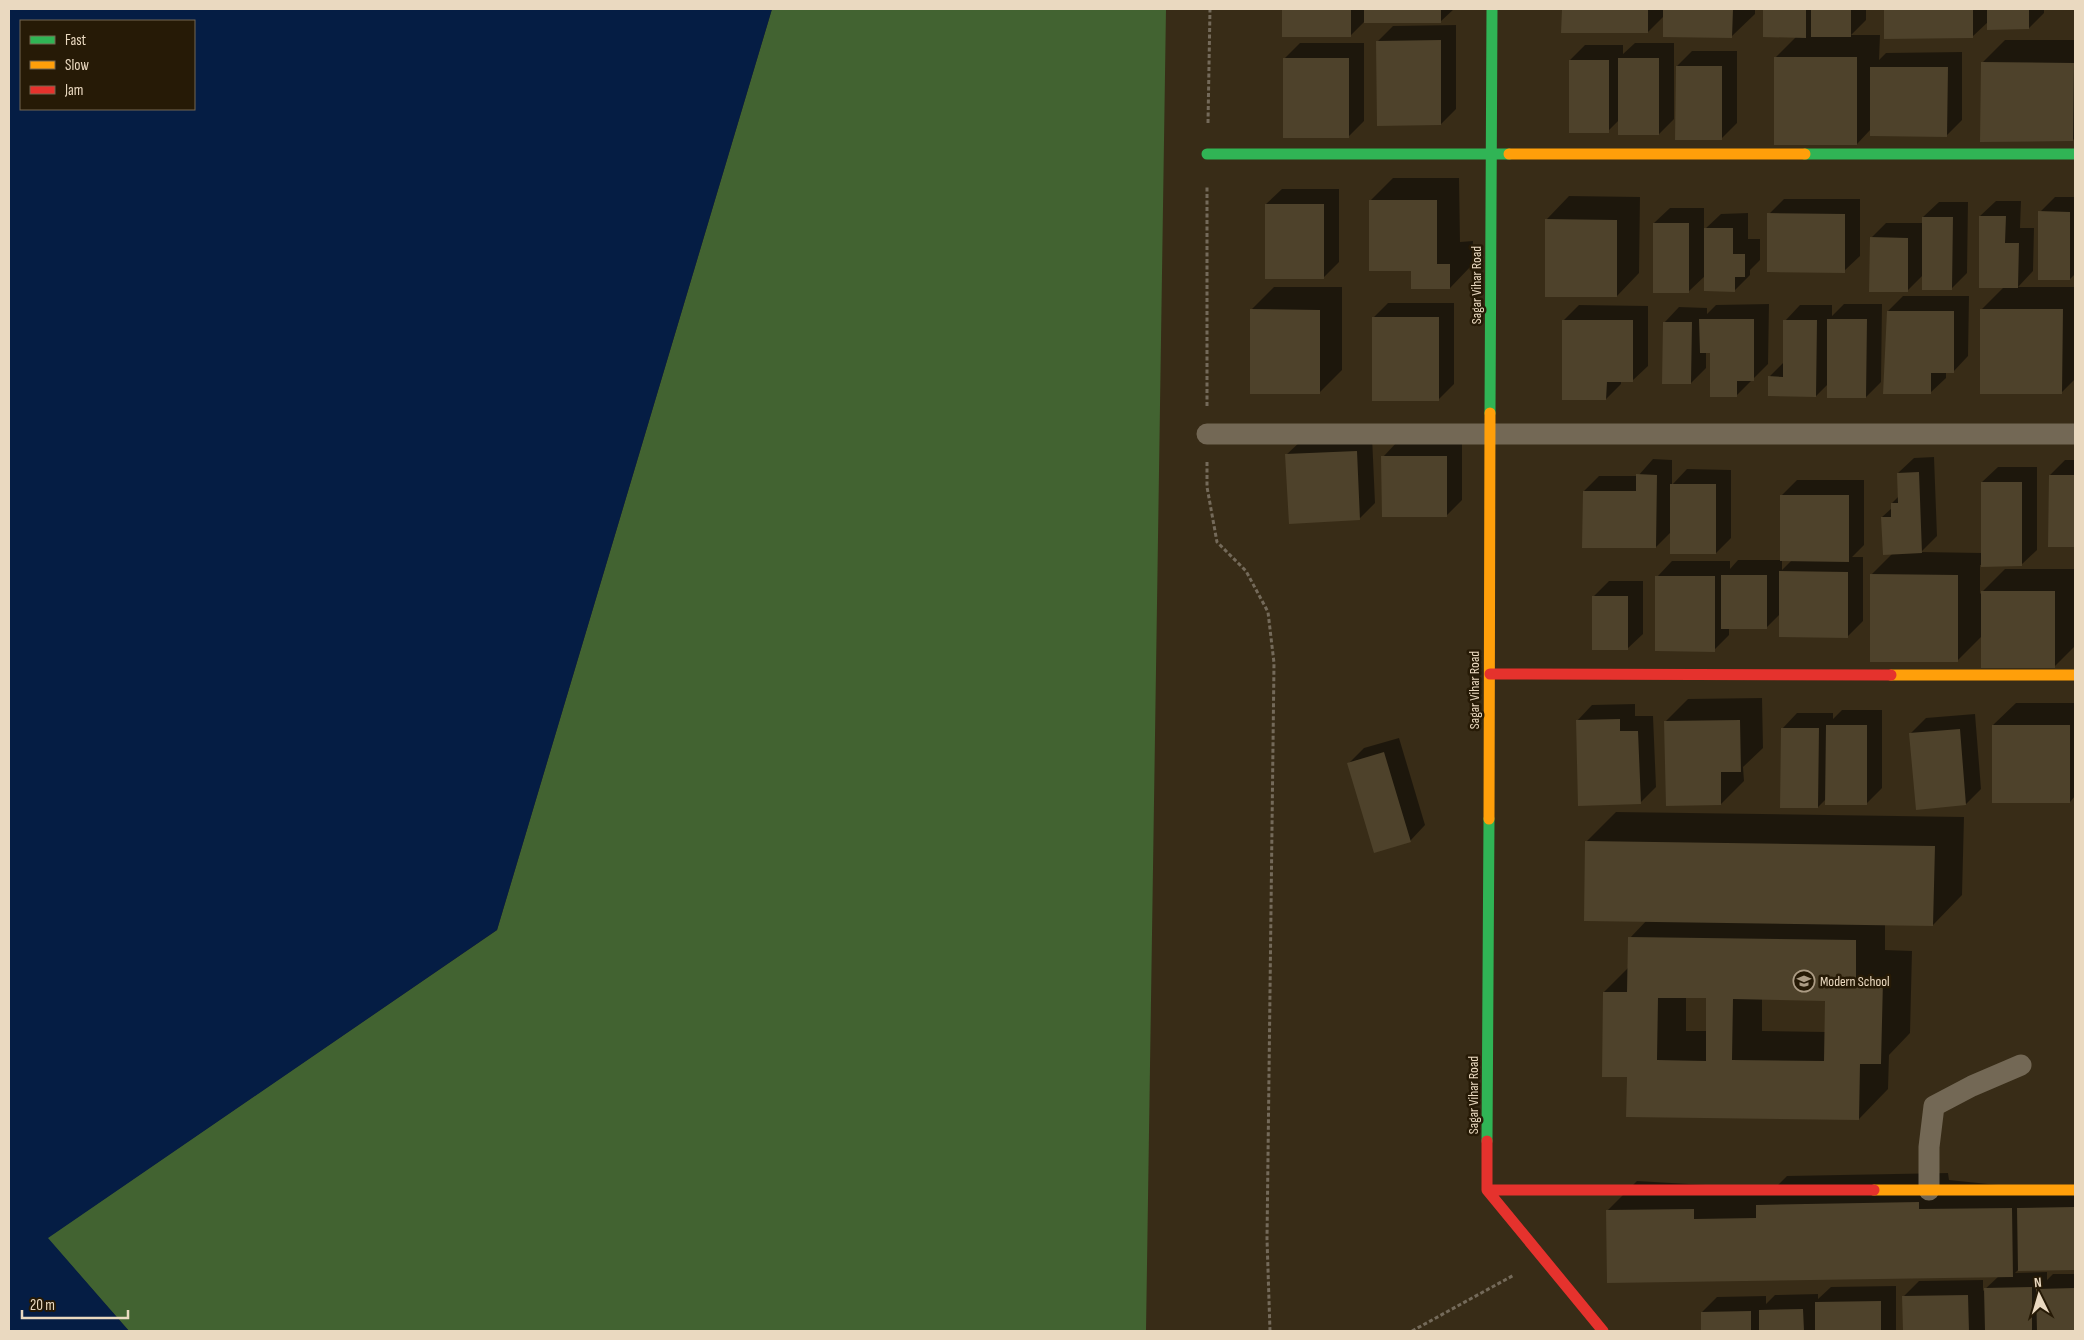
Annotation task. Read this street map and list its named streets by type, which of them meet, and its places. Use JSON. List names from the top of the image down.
{
  "streets": {
    "street": ["Sagar Vihar Road"]
  },
  "places": {
    "school or university": ["Modern School"]
  },
  "legend": ["Fast", "Slow", "Jam"],
  "scale_bar": "20 m",
  "north": "top"
}
